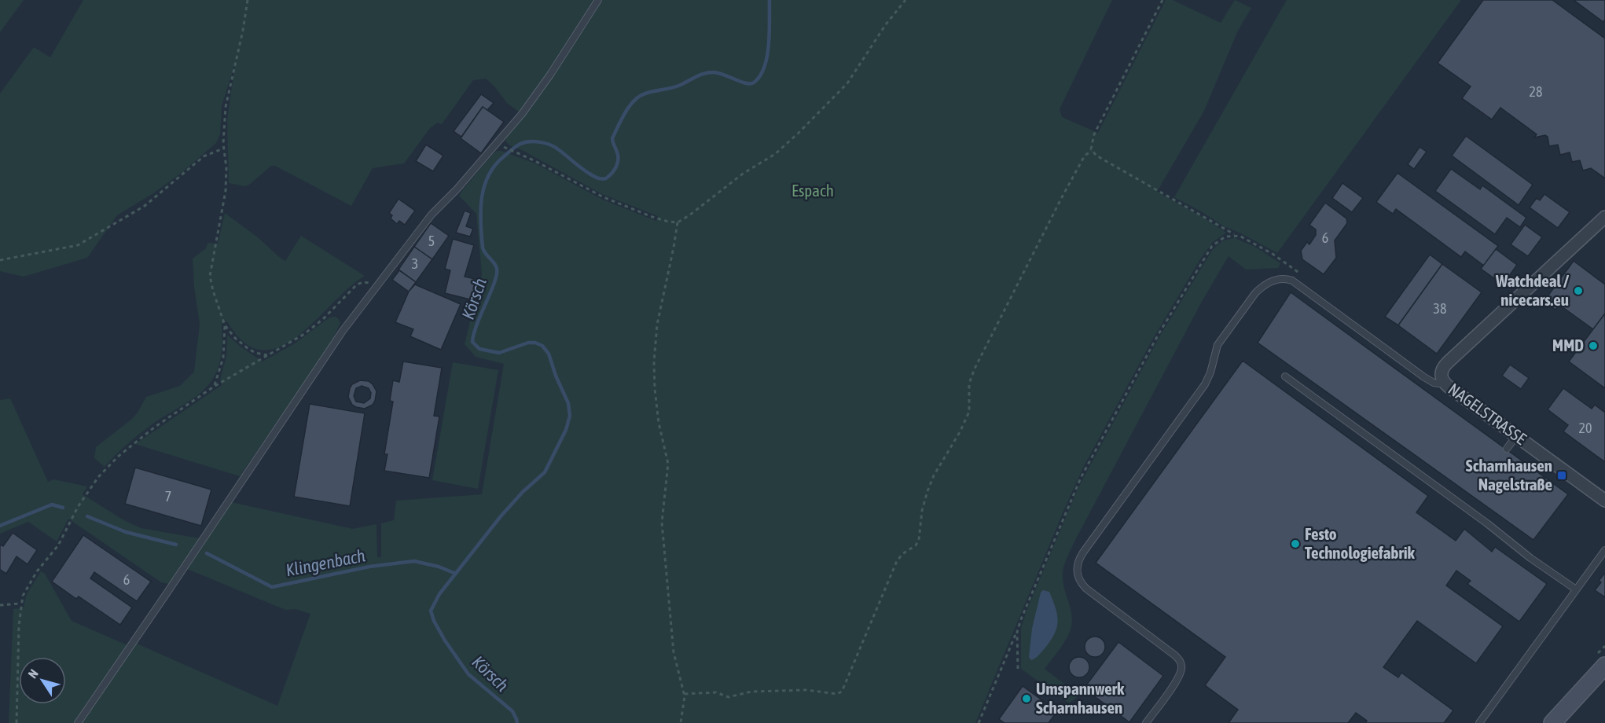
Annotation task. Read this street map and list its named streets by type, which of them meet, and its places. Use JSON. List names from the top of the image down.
{
  "streets": {
    "street": ["NAGELSTRASSE"]
  },
  "water": ["Körsch", "Klingenbach"],
  "parks": ["Espach"],
  "places": {
    "other": [
      "Watchdeal / nicecars.eu",
      "MMD",
      "Festo Technologiefabrik",
      "Umspannwerk Scharnhausen"
    ],
    "transit": ["Scharnhausen Nagelstraße"]
  },
  "house_numbers": [
    "28",
    "6",
    "5",
    "3",
    "38",
    "20",
    "7",
    "6"
  ],
  "north": "top left"
}
